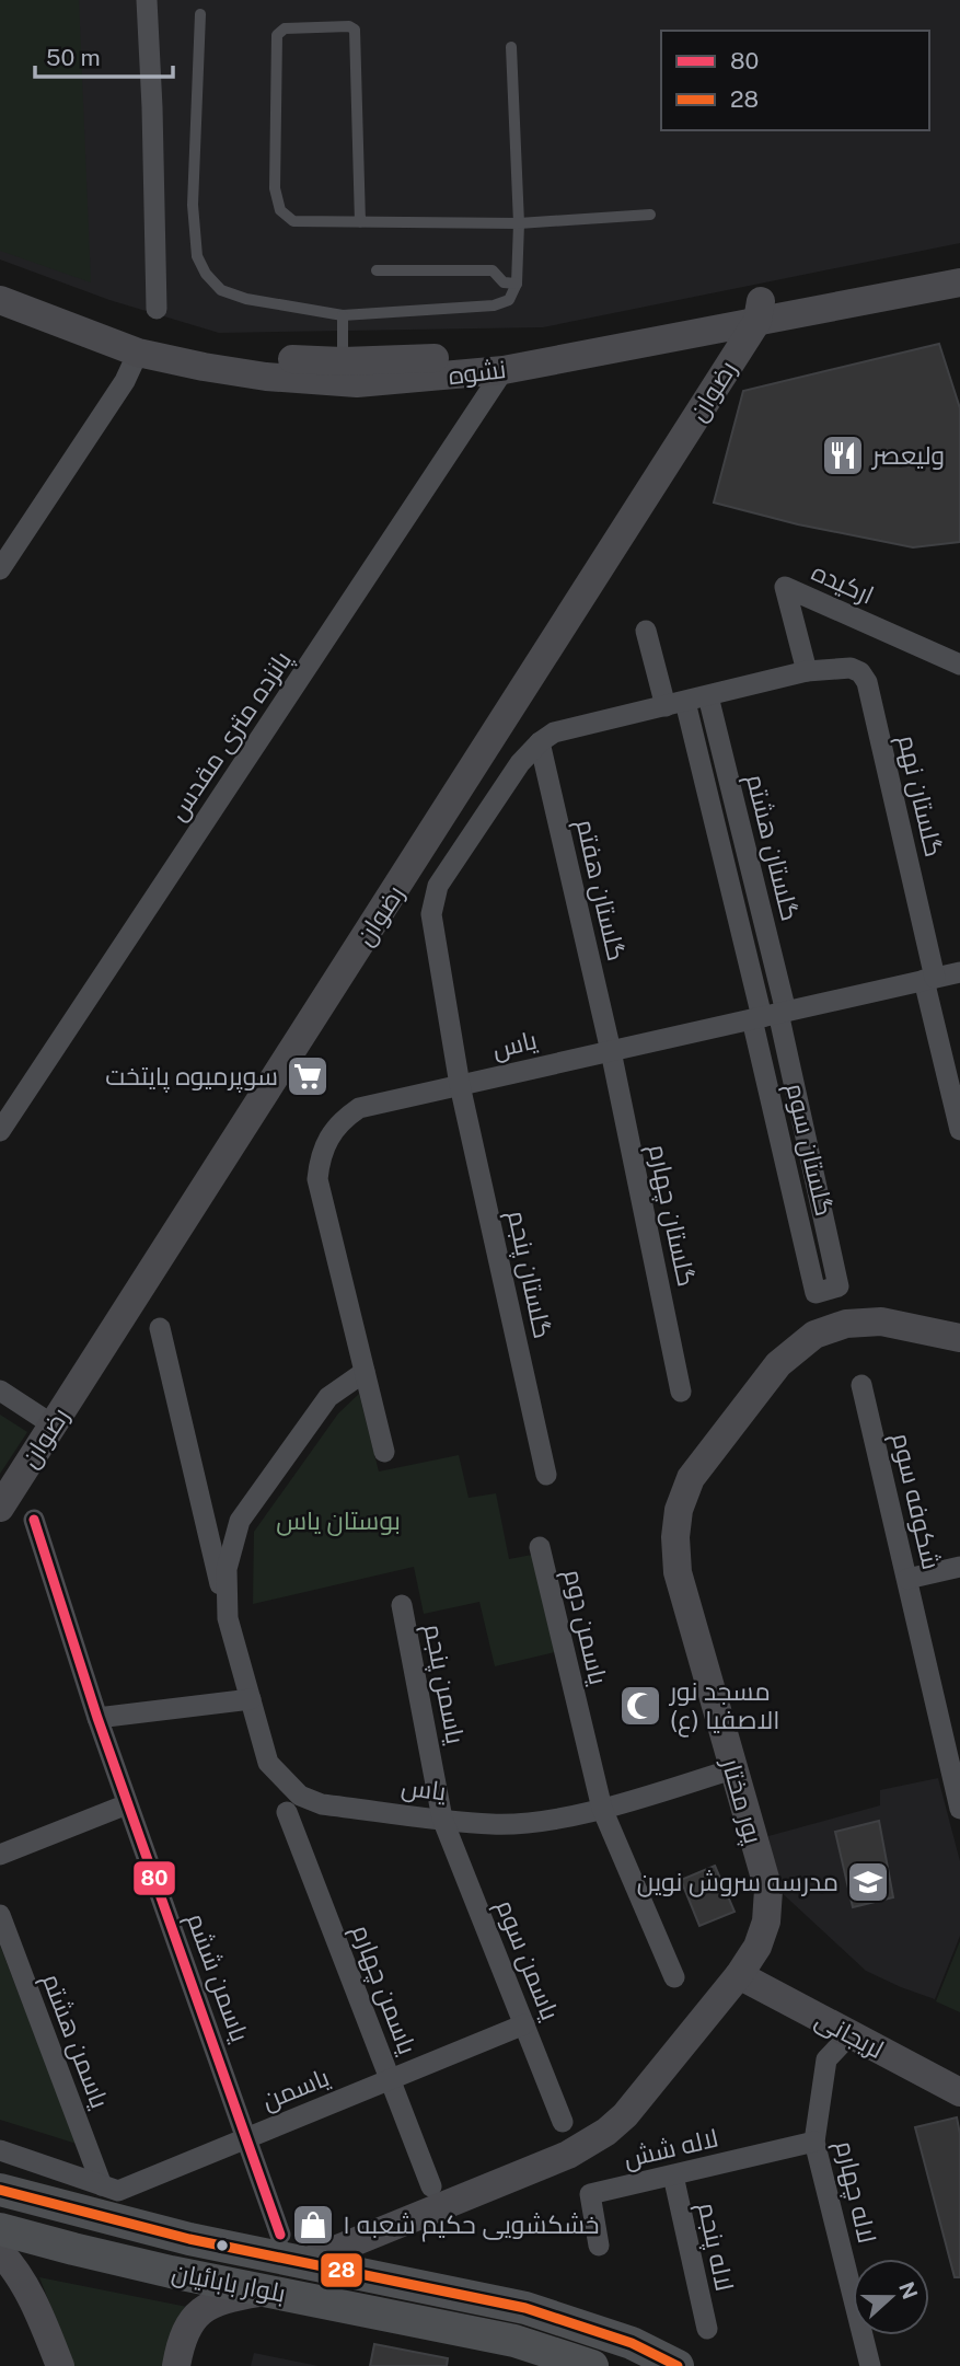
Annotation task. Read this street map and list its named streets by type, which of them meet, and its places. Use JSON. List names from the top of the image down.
{
  "streets": {
    "main road": [
      "نشوه",
      "رضوان",
      "پور مختار",
      "لریجانی",
      "بلوار بابائیان"
    ],
    "street": [
      "ارکیده",
      "پانزده متری مقدس",
      "گلستان نهم",
      "گلستان هشتم",
      "گلستان هفتم",
      "یاس",
      "گلستان سوم",
      "گلستان چهارم",
      "گلستان پنجم",
      "شکوفه سوم",
      "یاسمن دوم",
      "یاسمن پنجم",
      "یاسمن سوم",
      "یاسمن ششم",
      "یاسمن چهارم",
      "یاسمن هشتم",
      "یاسمن",
      "لاله شش",
      "لاله چهارم",
      "لاله پنجم"
    ]
  },
  "crossings": [
    ["نشوه", "رضوان"],
    ["نشوه", "پانزده متری مقدس"],
    ["ارکیده", "گلستان نهم"],
    ["گلستان نهم", "یاس"],
    ["گلستان هشتم", "یاس"],
    ["گلستان هشتم", "گلستان سوم"],
    ["گلستان هفتم", "یاس"],
    ["گلستان هفتم", "گلستان چهارم"],
    ["گلستان هفتم", "گلستان پنجم"],
    ["یاس", "گلستان سوم"],
    ["یاس", "گلستان چهارم"],
    ["یاس", "گلستان پنجم"],
    ["یاس", "یاسمن دوم"],
    ["یاس", "یاسمن پنجم"],
    ["یاس", "پور مختار"],
    ["یاس", "یاسمن سوم"],
    ["یاسمن پنجم", "یاسمن سوم"],
    ["پور مختار", "لریجانی"],
    ["پور مختار", "بلوار بابائیان"],
    ["یاسمن سوم", "یاسمن"],
    ["یاسمن ششم", "یاسمن"],
    ["یاسمن چهارم", "یاسمن"],
    ["لریجانی", "لاله چهارم"],
    ["یاسمن هشتم", "یاسمن"],
    ["لاله شش", "لاله چهارم"],
    ["لاله شش", "لاله پنجم"]
  ],
  "parks": ["بوستان یاس"],
  "places": {
    "restaurant": ["ولیعصر"],
    "supermarket": ["سوپرمیوه پایتخت"],
    "mosque": ["مسجد نور الاصفیا (ع)"],
    "school or university": ["مدرسه سروش نوین"],
    "shop": ["خشکشویی حکیم شعبه ۱"]
  },
  "lines": ["transit line 80", "transit line 28"],
  "legend": ["80", "28"],
  "scale_bar": "50 m",
  "north": "right"
}
